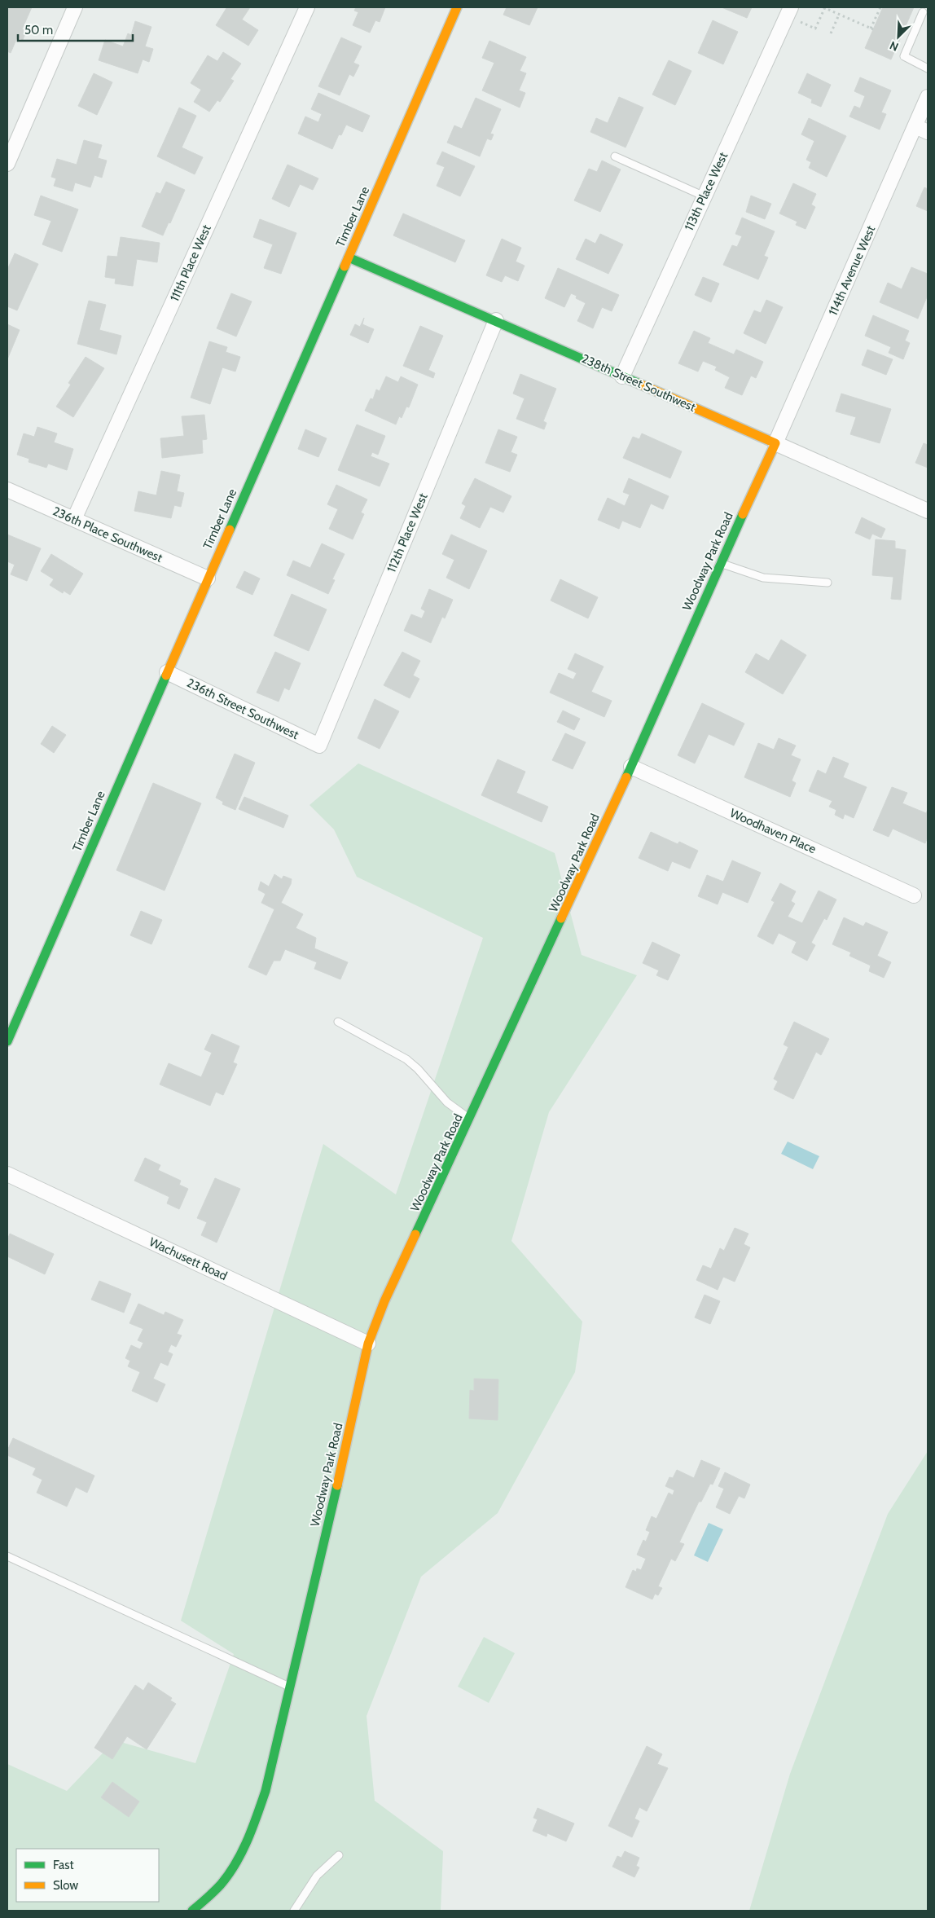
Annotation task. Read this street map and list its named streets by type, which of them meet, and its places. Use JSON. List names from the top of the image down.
{
  "streets": {
    "street": [
      "113th Place West",
      "Timber Lane",
      "111th Place West",
      "114th Avenue West",
      "238th Street Southwest",
      "112th Place West",
      "236th Place Southwest",
      "Woodway Park Road",
      "236th Street Southwest",
      "Woodhaven Place",
      "Wachusett Road"
    ]
  },
  "crossings": [
    ["113th Place West", "238th Street Southwest"],
    ["Timber Lane", "238th Street Southwest"],
    ["Timber Lane", "236th Place Southwest"],
    ["Timber Lane", "236th Street Southwest"],
    ["111th Place West", "236th Place Southwest"],
    ["114th Avenue West", "238th Street Southwest"],
    ["114th Avenue West", "Woodway Park Road"],
    ["238th Street Southwest", "112th Place West"],
    ["238th Street Southwest", "Woodway Park Road"],
    ["112th Place West", "236th Street Southwest"],
    ["Woodway Park Road", "Woodhaven Place"],
    ["Woodway Park Road", "Wachusett Road"]
  ],
  "legend": ["Fast", "Slow"],
  "scale_bar": "50 m",
  "north": "bottom left"
}
